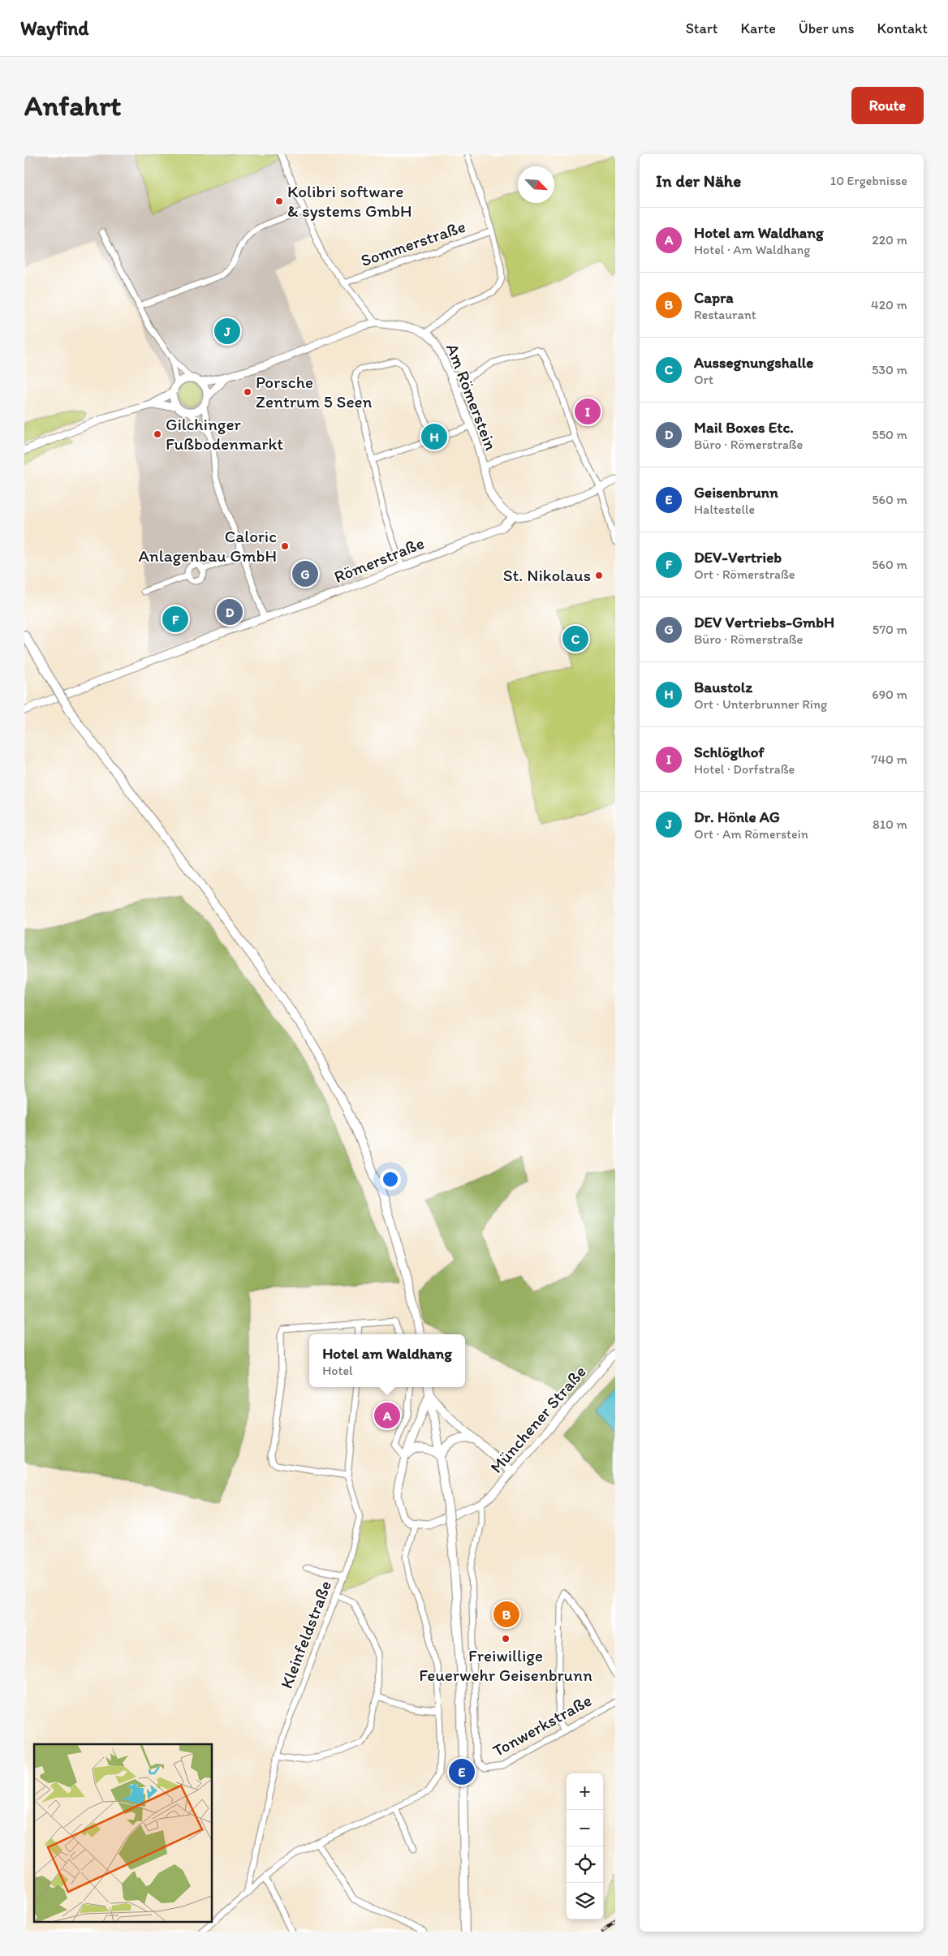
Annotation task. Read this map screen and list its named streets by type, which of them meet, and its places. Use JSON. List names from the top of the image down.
{
  "streets": {
    "street": [
      "Sommerstraße",
      "Am Römerstein",
      "Römerstraße",
      "Münchener Straße",
      "Kleinfeldstraße",
      "Tonwerkstraße"
    ]
  },
  "crossings": [
    ["Am Römerstein", "Römerstraße"],
    ["Münchener Straße", "Tonwerkstraße"]
  ],
  "places": [
    "Kolibri software & systems GmbH",
    "Porsche Zentrum 5 Seen",
    "Gilchinger Fußbodenmarkt",
    "Caloric Anlagenbau GmbH",
    "St. Nikolaus",
    "Freiwillige Feuerwehr Geisenbrunn"
  ],
  "north": "bottom right",
  "page": {
    "header": "Wayfind",
    "nav": [
      "Start",
      "Karte",
      "Über uns",
      "Kontakt"
    ],
    "buttons": "Route",
    "title": "Anfahrt",
    "heading": ["In der Nähe", "10 Ergebnisse"],
    "list": [
      {
        "mark": "A",
        "name": "Hotel am Waldhang",
        "note": "Hotel · Am Waldhang",
        "value": "220 m"
      },
      {
        "mark": "B",
        "name": "Capra",
        "note": "Restaurant",
        "value": "420 m"
      },
      {
        "mark": "C",
        "name": "Aussegnungshalle",
        "note": "Ort",
        "value": "530 m"
      },
      {
        "mark": "D",
        "name": "Mail Boxes Etc.",
        "note": "Büro · Römerstraße",
        "value": "550 m"
      },
      {
        "mark": "E",
        "name": "Geisenbrunn",
        "note": "Haltestelle",
        "value": "560 m"
      },
      {
        "mark": "F",
        "name": "DEV-Vertrieb",
        "note": "Ort · Römerstraße",
        "value": "560 m"
      },
      {
        "mark": "G",
        "name": "DEV Vertriebs-GmbH",
        "note": "Büro · Römerstraße",
        "value": "570 m"
      },
      {
        "mark": "H",
        "name": "Baustolz",
        "note": "Ort · Unterbrunner Ring",
        "value": "690 m"
      },
      {
        "mark": "I",
        "name": "Schlöglhof",
        "note": "Hotel · Dorfstraße",
        "value": "740 m"
      },
      {
        "mark": "J",
        "name": "Dr. Hönle AG",
        "note": "Ort · Am Römerstein",
        "value": "810 m"
      }
    ],
    "pins": [
      "J",
      "I",
      "H",
      "G",
      "D",
      "F",
      "C",
      "A",
      "B",
      "E"
    ],
    "popup": ["Hotel am Waldhang", "Hotel"],
    "map_buttons": ["+", "−"]
  }
}
